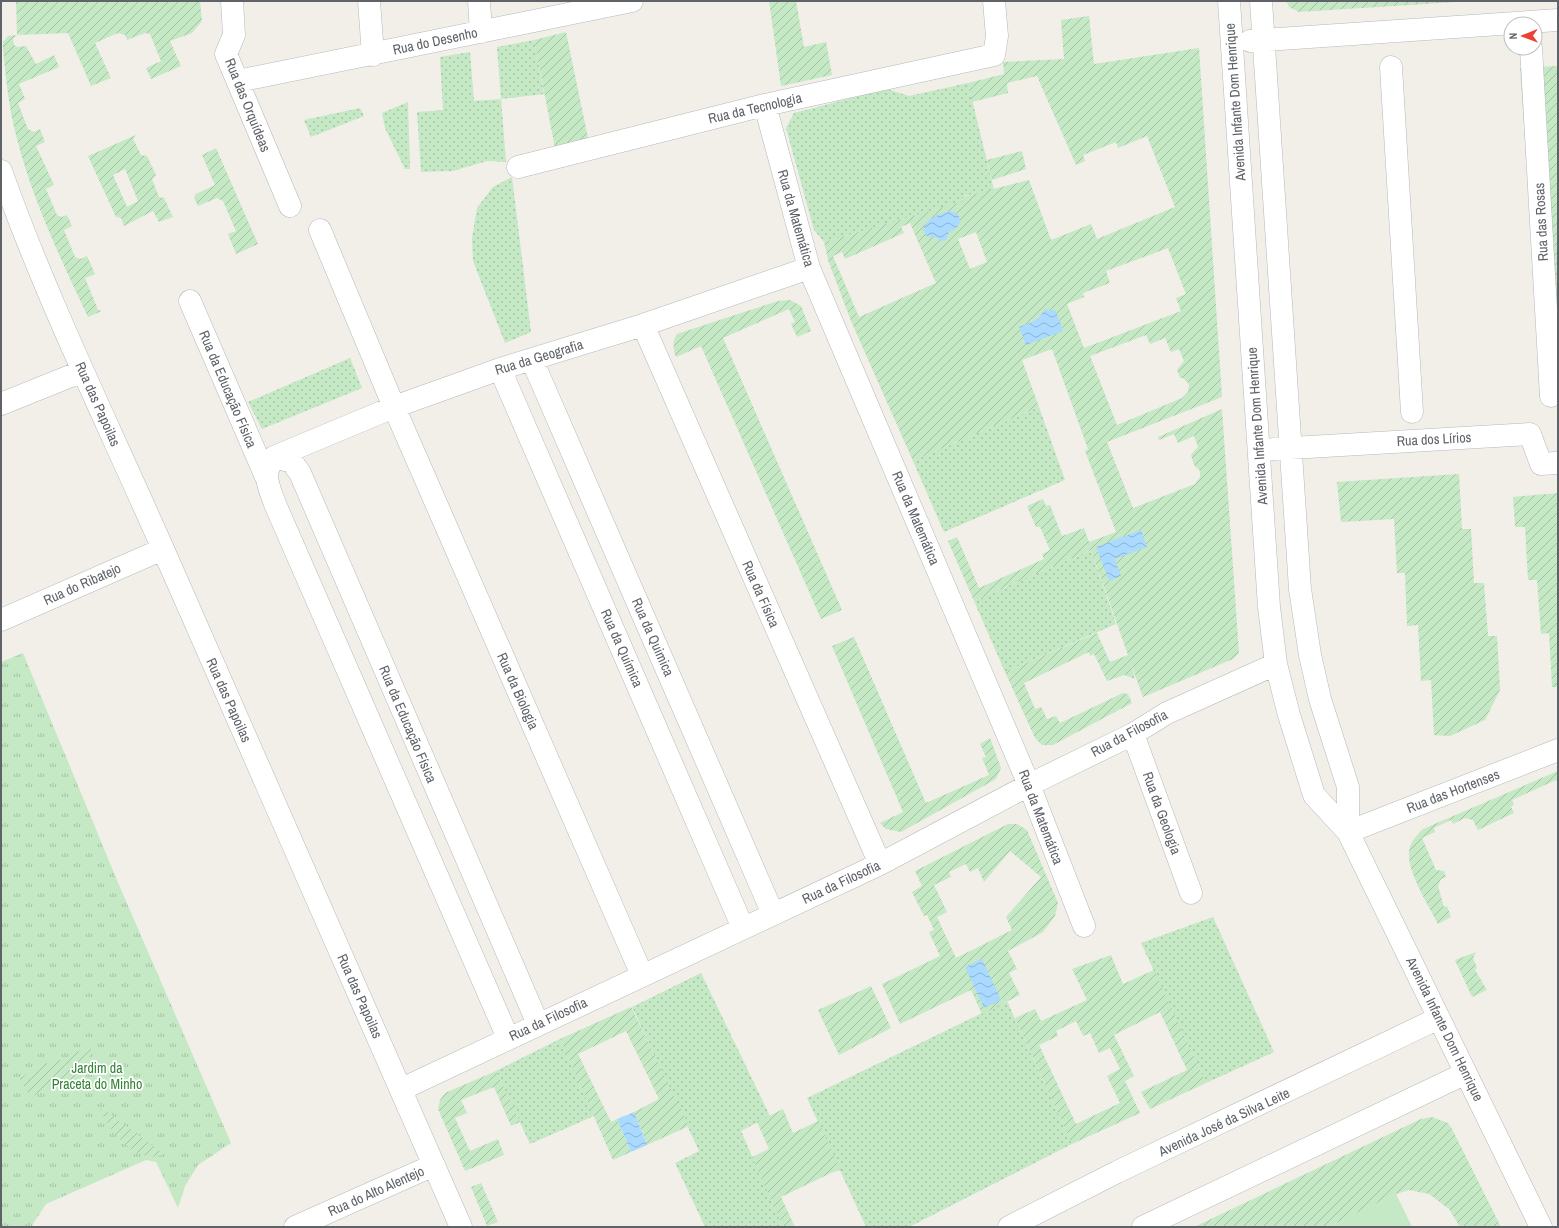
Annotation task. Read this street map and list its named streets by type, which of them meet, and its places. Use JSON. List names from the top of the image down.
{
  "streets": {
    "street": [
      "Rua do Desenho",
      "Avenida Infante Dom Henrique",
      "Rua das Orquídeas",
      "Rua da Tecnologia",
      "Rua da Matemática",
      "Rua das Rosas",
      "Rua da Geografia",
      "Rua da Educação Física",
      "Rua das Papoilas",
      "Rua dos Lírios",
      "Rua do Ribatejo",
      "Rua da Física",
      "Rua da Quimica",
      "Rua da Química",
      "Rua da Biologia",
      "Rua da Filosofia",
      "Rua das Hortenses",
      "Rua da Geologia",
      "Avenida José da Silva Leite",
      "Rua do Alto Alentejo"
    ]
  },
  "crossings": [
    ["Rua do Desenho", "Rua das Orquídeas"],
    ["Avenida Infante Dom Henrique", "Rua dos Lírios"],
    ["Avenida Infante Dom Henrique", "Rua da Filosofia"],
    ["Avenida Infante Dom Henrique", "Rua das Hortenses"],
    ["Avenida Infante Dom Henrique", "Avenida José da Silva Leite"],
    ["Rua da Tecnologia", "Rua da Matemática"],
    ["Rua da Matemática", "Rua da Geografia"],
    ["Rua da Matemática", "Rua da Filosofia"],
    ["Rua da Geografia", "Rua da Educação Física"],
    ["Rua da Geografia", "Rua da Física"],
    ["Rua da Geografia", "Rua da Quimica"],
    ["Rua da Geografia", "Rua da Química"],
    ["Rua da Geografia", "Rua da Biologia"],
    ["Rua da Educação Física", "Rua da Filosofia"],
    ["Rua das Papoilas", "Rua do Ribatejo"],
    ["Rua das Papoilas", "Rua da Filosofia"],
    ["Rua das Papoilas", "Rua do Alto Alentejo"],
    ["Rua da Física", "Rua da Filosofia"],
    ["Rua da Quimica", "Rua da Filosofia"],
    ["Rua da Química", "Rua da Filosofia"],
    ["Rua da Biologia", "Rua da Filosofia"],
    ["Rua da Filosofia", "Rua da Geologia"]
  ],
  "parks": ["Jardim da Praceta do Minho"],
  "north": "left"
}
